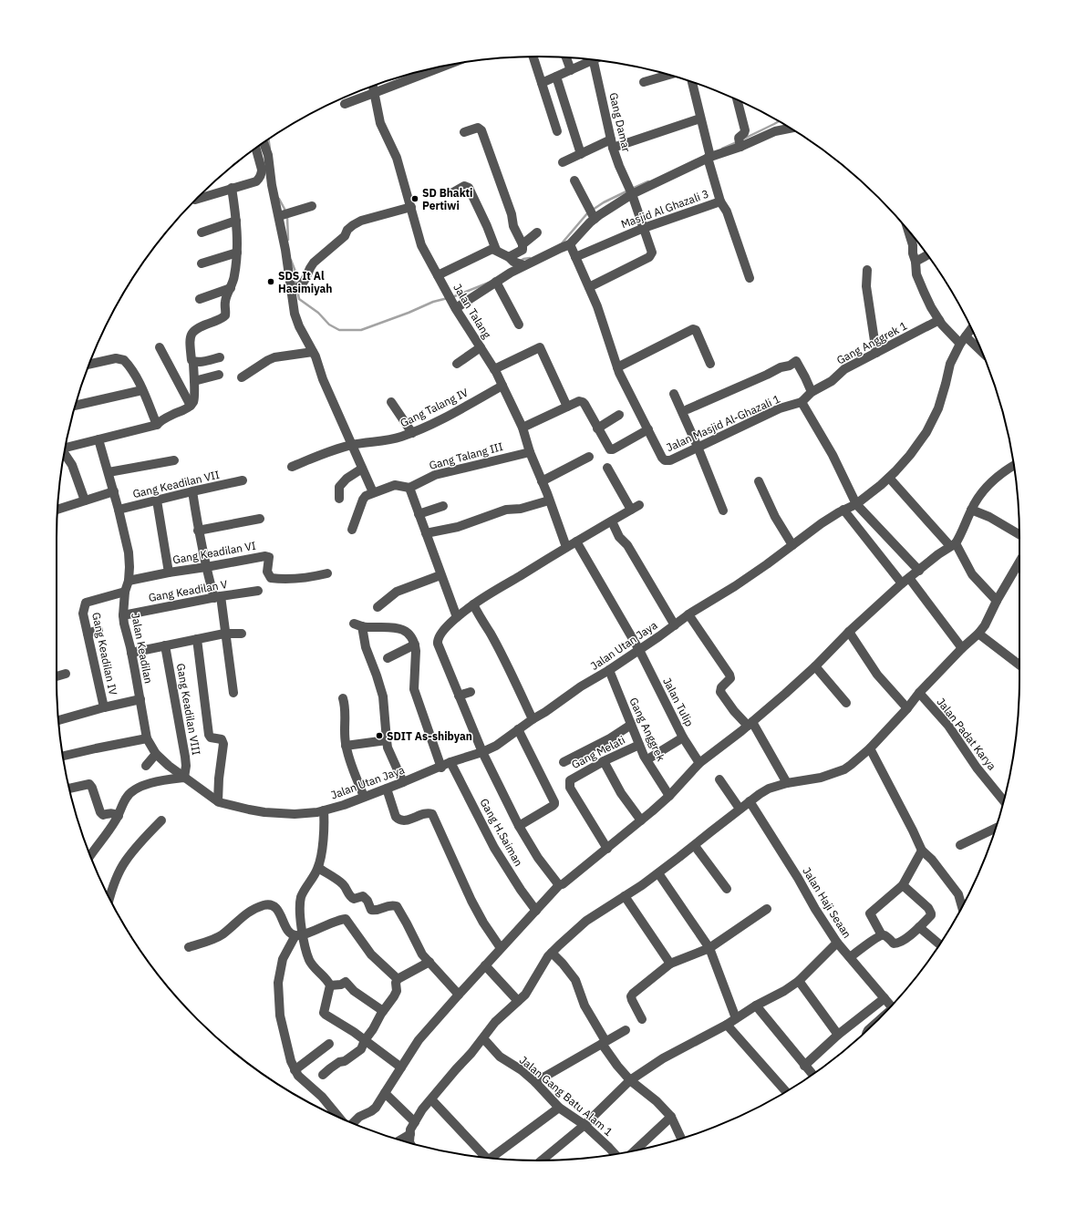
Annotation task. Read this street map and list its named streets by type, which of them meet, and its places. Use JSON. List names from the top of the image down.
{
  "streets": {
    "street": [
      "Gang Damar",
      "Masjid Al Ghazali 3",
      "Jalan Talang",
      "Gang Anggrek 1",
      "Gang Talang IV",
      "Jalan Masjid Al-Ghazali 1",
      "Gang Talang III",
      "Gang Keadilan VII",
      "Gang Keadilan VI",
      "Gang Keadilan V",
      "Jalan Utan Jaya",
      "Jalan Keadilan",
      "Gang Keadilan IV",
      "Jalan Tulip",
      "Gang Keadilan VIII",
      "Gang Anggrek",
      "Jalan Padat Karya",
      "Gang Melati",
      "Gang H.Saiman",
      "Jalan Haji Seaan",
      "Jalan Gang Batu Alam 1"
    ]
  },
  "crossings": [
    ["Gang Damar", "Masjid Al Ghazali 3"],
    ["Gang Damar", "Jalan Masjid Al-Ghazali 1"],
    ["Masjid Al Ghazali 3", "Jalan Masjid Al-Ghazali 1"],
    ["Jalan Talang", "Gang Talang IV"],
    ["Jalan Talang", "Gang Talang III"],
    ["Gang Anggrek 1", "Jalan Masjid Al-Ghazali 1"],
    ["Gang Keadilan VII", "Jalan Keadilan"],
    ["Gang Keadilan VI", "Jalan Keadilan"],
    ["Gang Keadilan V", "Jalan Keadilan"],
    ["Jalan Utan Jaya", "Jalan Keadilan"],
    ["Jalan Utan Jaya", "Jalan Tulip"],
    ["Jalan Utan Jaya", "Gang Keadilan VIII"],
    ["Jalan Utan Jaya", "Gang Anggrek"],
    ["Jalan Utan Jaya", "Gang H.Saiman"],
    ["Jalan Keadilan", "Gang Keadilan IV"],
    ["Jalan Keadilan", "Gang Keadilan VIII"],
    ["Gang Anggrek", "Gang Melati"]
  ],
  "places": ["SD Bhakti Pertiwi", "SDS It Al Hasimiyah", "SDIT As-shibyan"]
}
